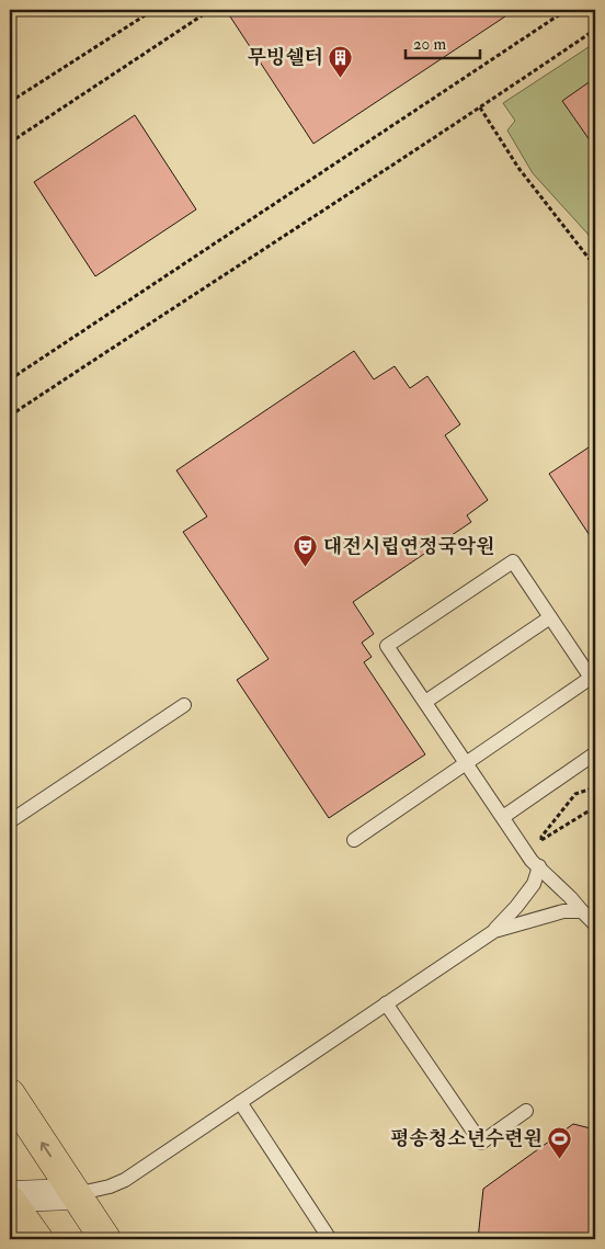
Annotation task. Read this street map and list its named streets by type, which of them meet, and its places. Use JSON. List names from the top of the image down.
{
  "places": {
    "building": ["무빙쉘터"],
    "theatre": ["대전시립연정국악원"],
    "sports": ["평송청소년수련원"]
  },
  "scale_bar": "20 m"
}
